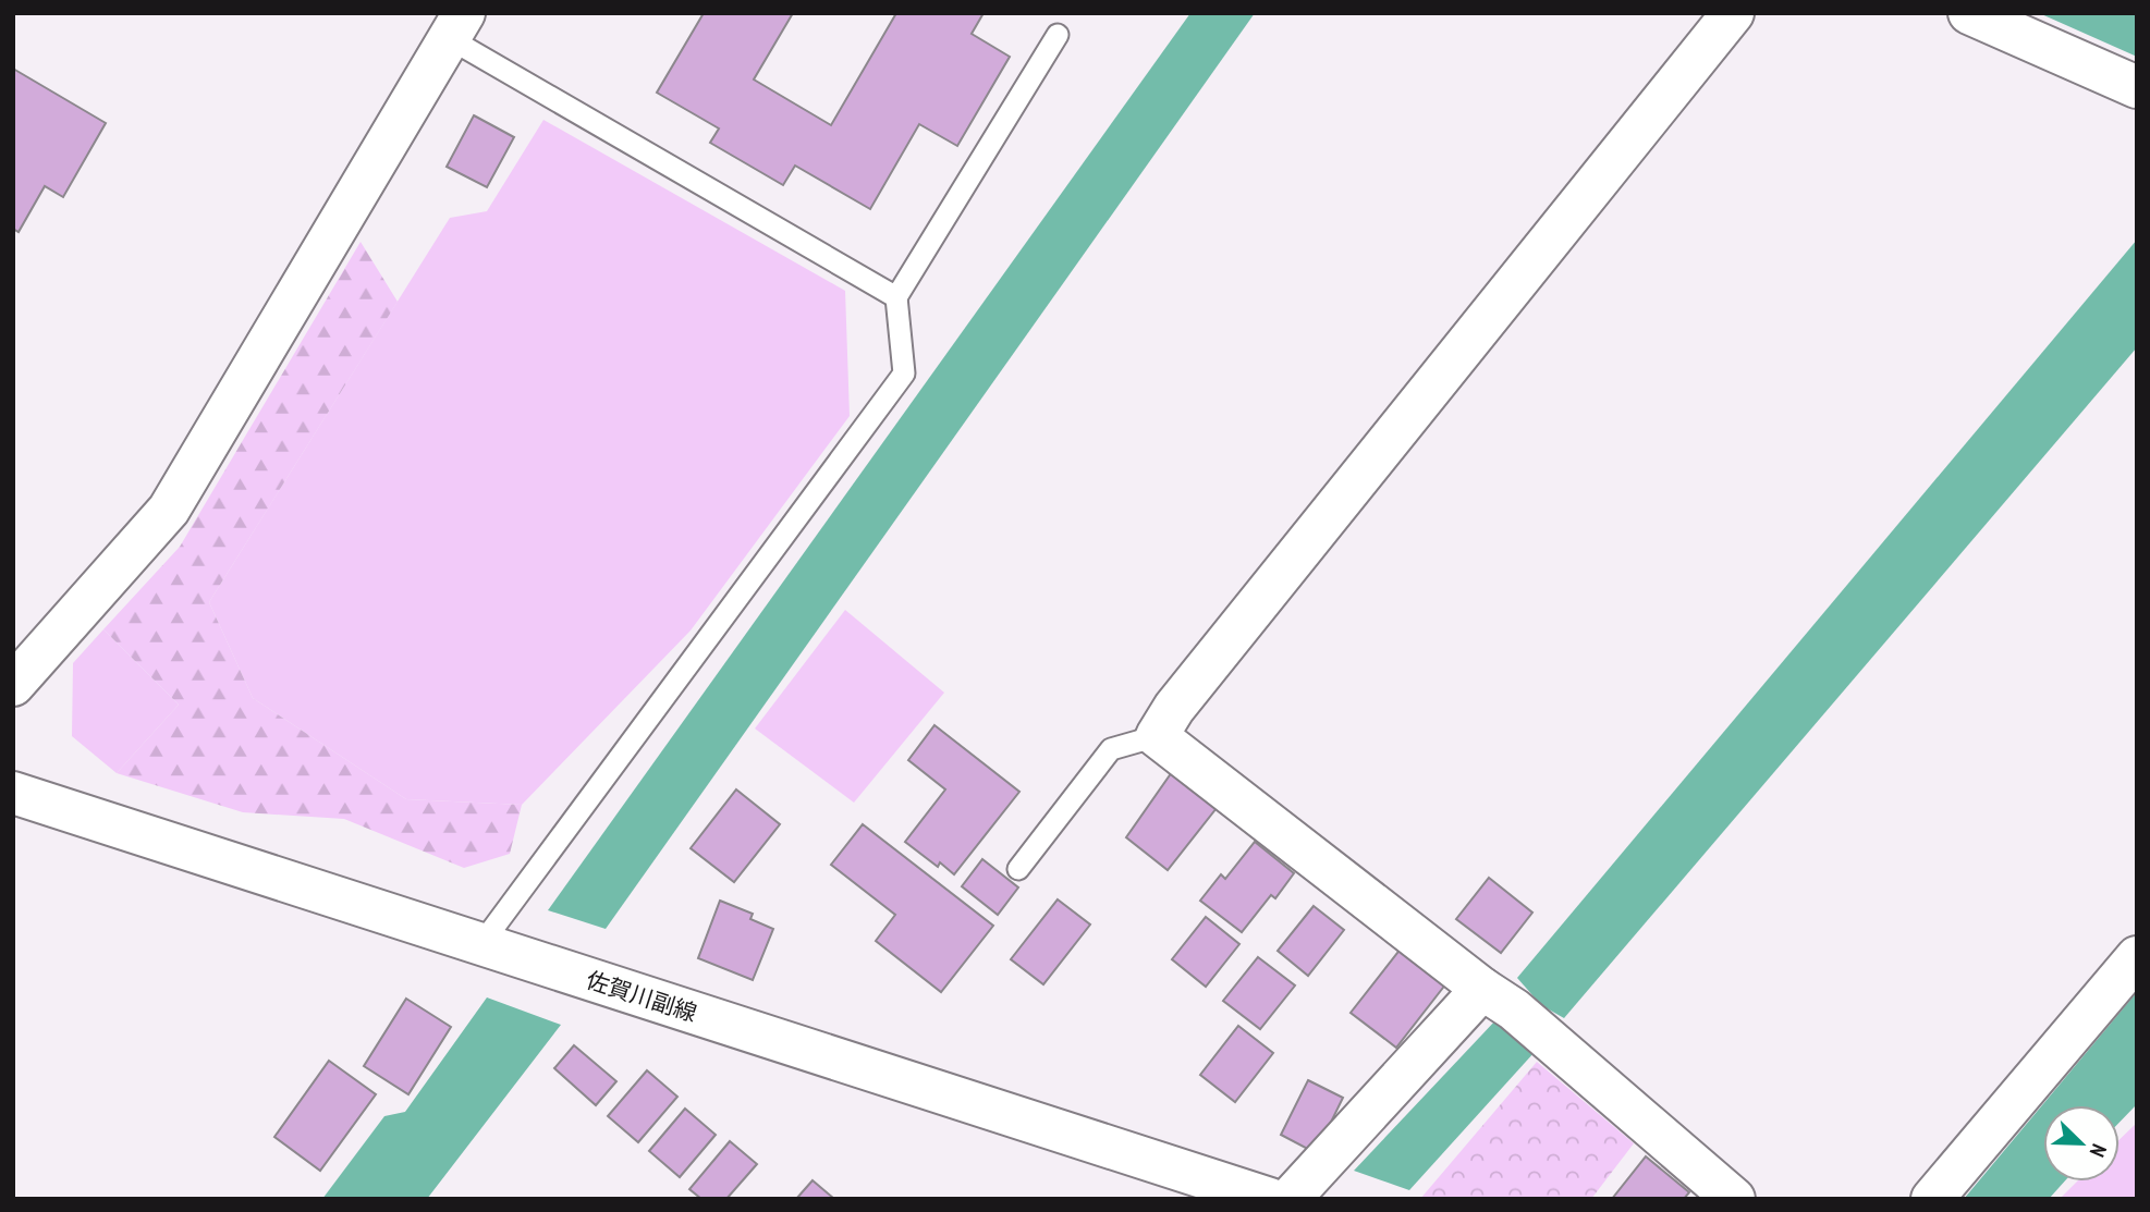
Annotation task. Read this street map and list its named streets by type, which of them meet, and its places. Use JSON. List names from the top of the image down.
{
  "streets": {
    "street": ["佐賀川副線"]
  },
  "north": "bottom right"
}
